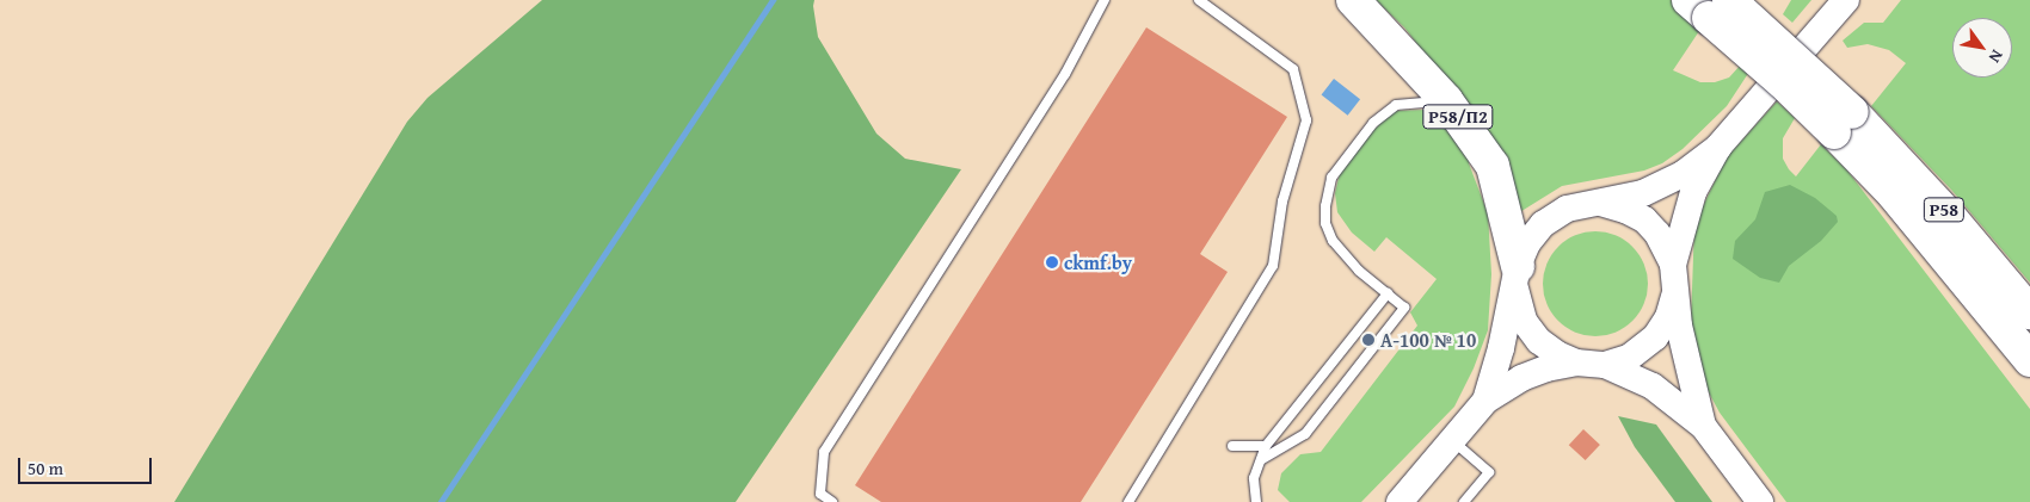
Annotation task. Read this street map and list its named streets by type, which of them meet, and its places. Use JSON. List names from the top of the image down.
{
  "streets": {
    "highway": ["Р58/П2", "Р58"]
  },
  "places": ["ckmf.by", "А-100 № 10"],
  "scale_bar": "50 m",
  "north": "bottom right"
}
